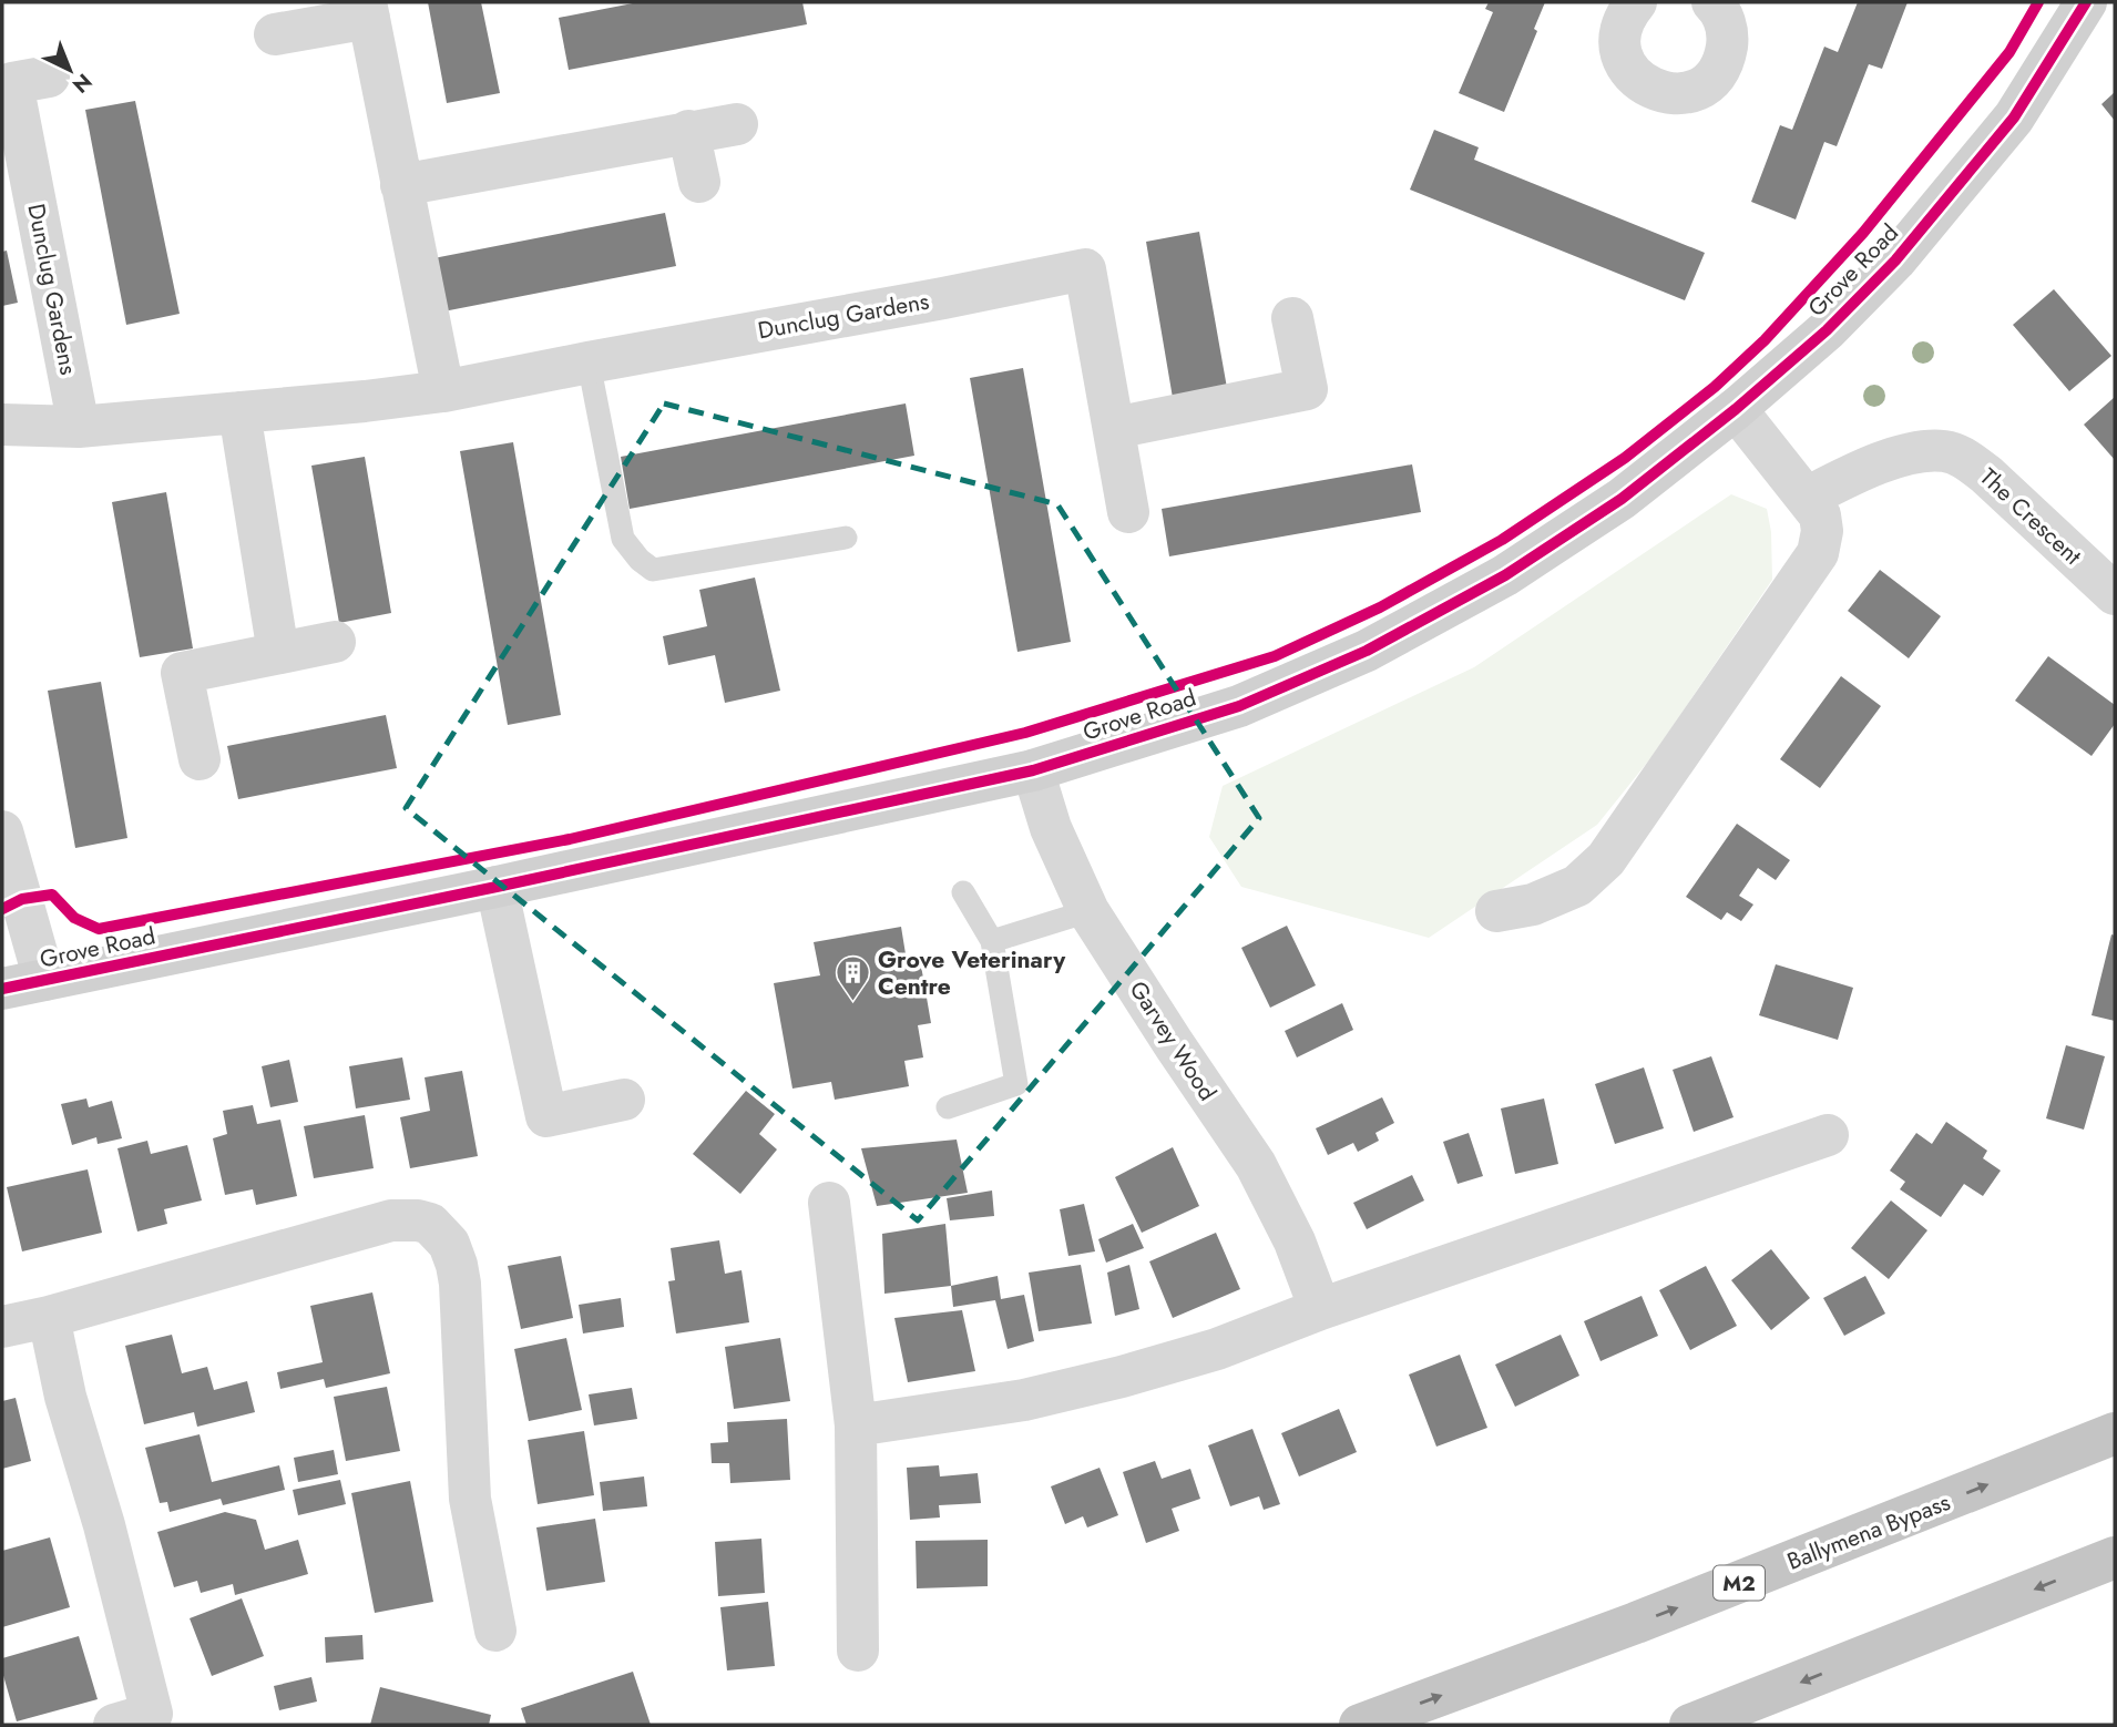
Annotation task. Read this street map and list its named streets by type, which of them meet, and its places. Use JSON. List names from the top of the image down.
{
  "streets": {
    "highway": ["Ballymena Bypass", "M2"],
    "street": [
      "Grove Road",
      "Dunclug Gardens",
      "The Crescent",
      "Garvey Wood"
    ]
  },
  "crossings": [
    ["Grove Road", "Garvey Wood"]
  ],
  "places": {
    "building": ["Grove Veterinary Centre"]
  },
  "north": "bottom right"
}
